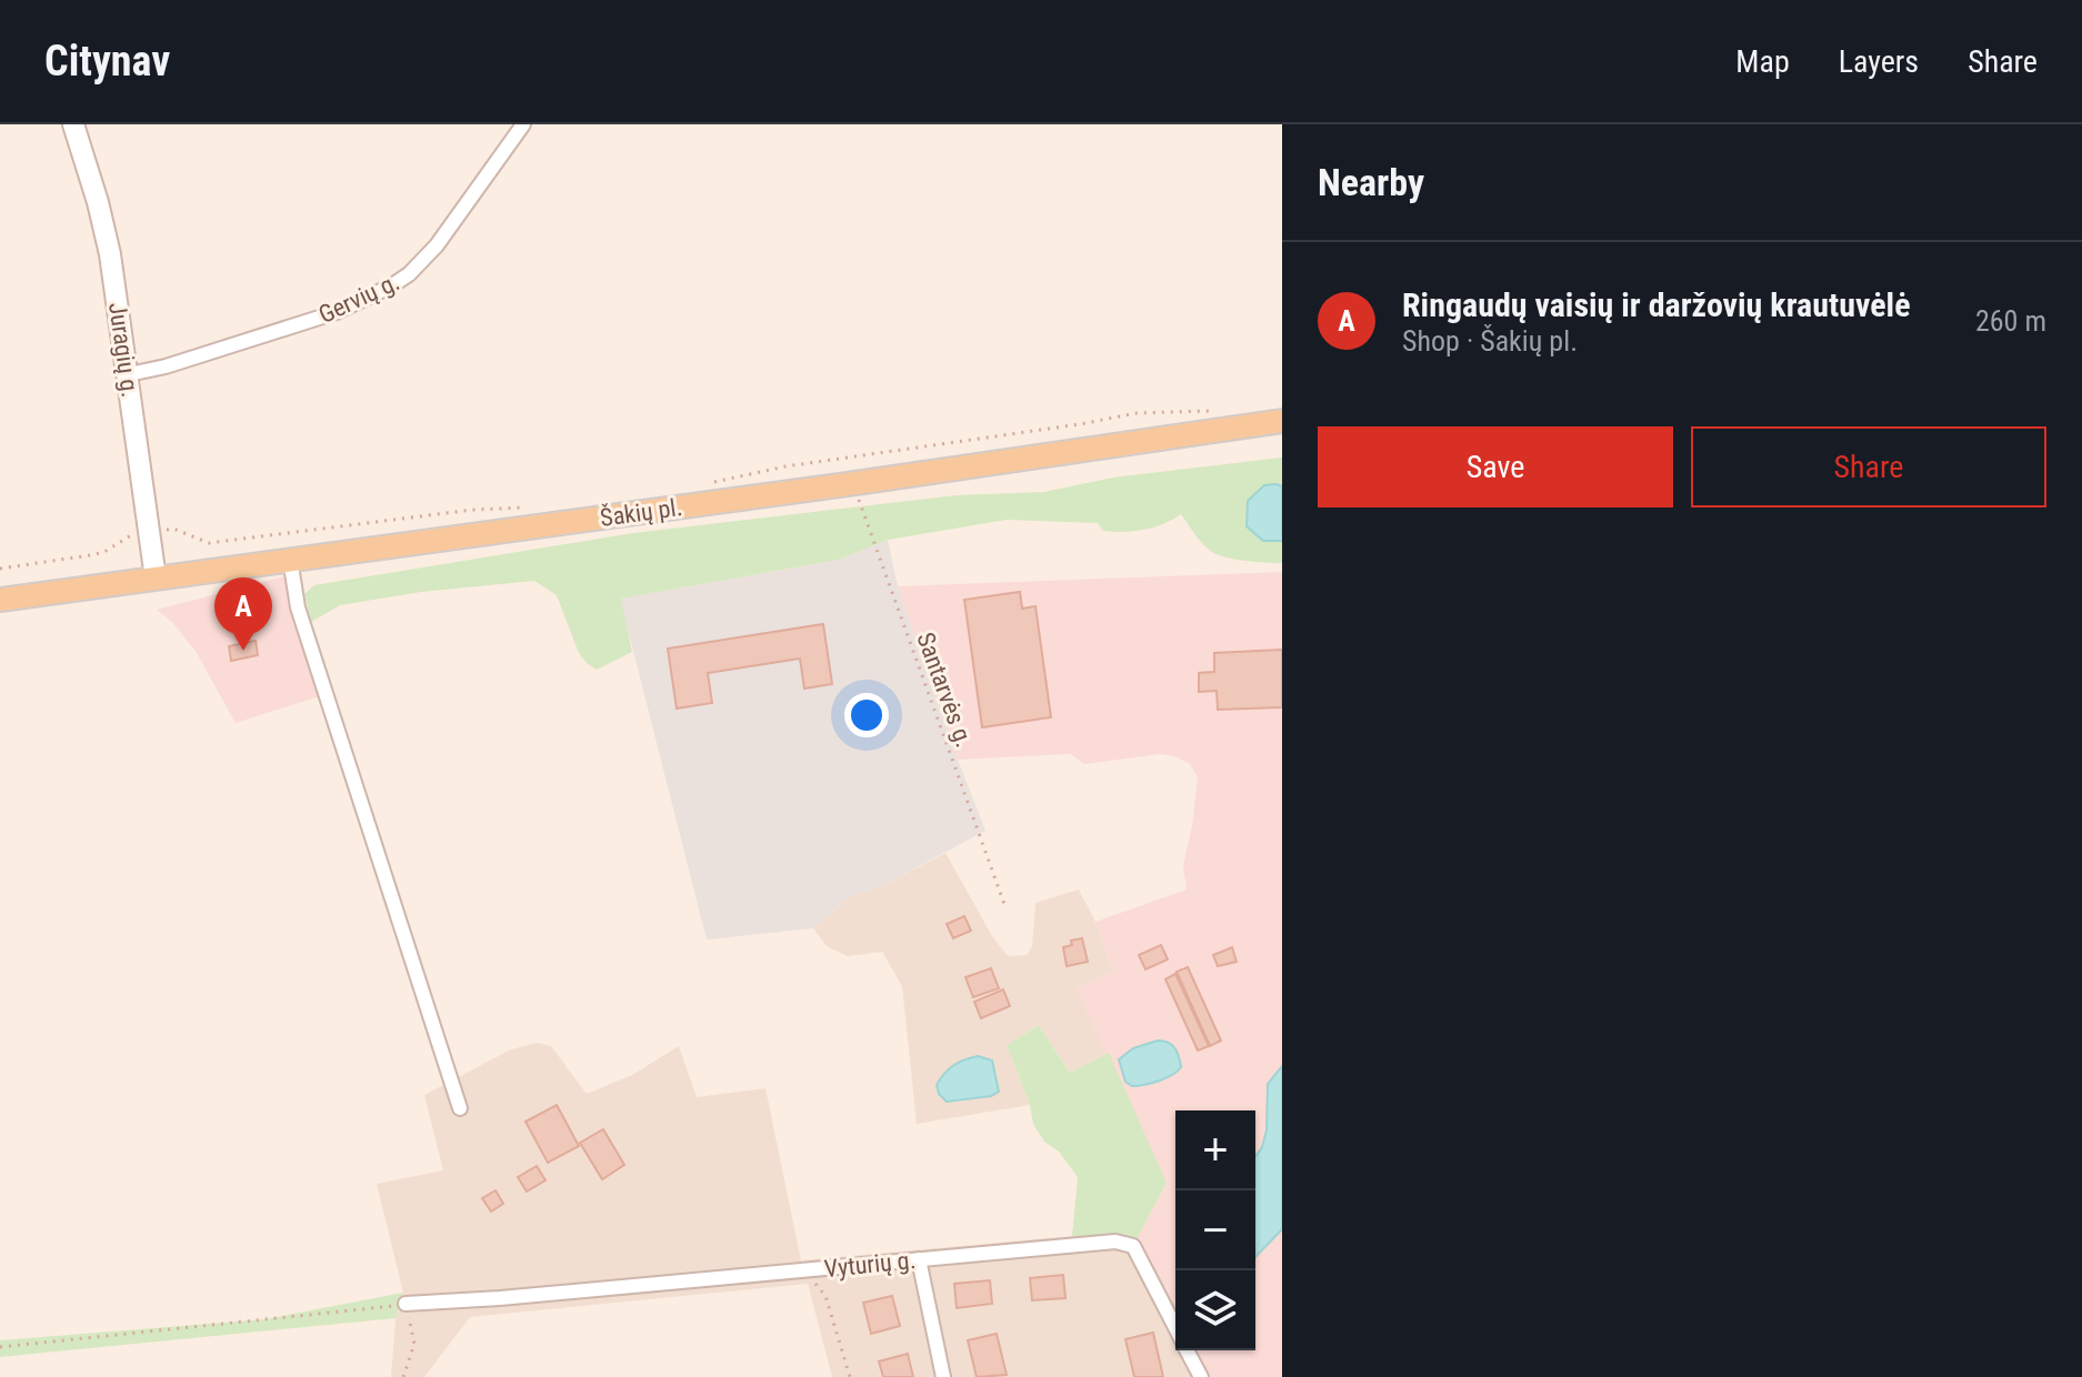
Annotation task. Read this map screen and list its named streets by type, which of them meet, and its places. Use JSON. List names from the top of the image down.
{
  "streets": {
    "main road": ["Juragių g.", "Šakių pl."],
    "street": ["Gervių g.", "Vyturių g."],
    "path": ["Santarvės g."]
  },
  "crossings": [
    ["Gervių g.", "Juragių g."],
    ["Juragių g.", "Šakių pl."],
    ["Šakių pl.", "Santarvės g."]
  ],
  "page": {
    "header": "Citynav",
    "nav": ["Map", "Layers", "Share"],
    "heading": "Nearby",
    "list": [
      {
        "mark": "A",
        "name": "Ringaudų vaisių ir daržovių krautuvėlė",
        "note": "Shop · Šakių pl.",
        "value": "260 m"
      }
    ],
    "buttons": ["Save", "Share"],
    "pins": "A",
    "map_buttons": ["+", "−"]
  }
}
